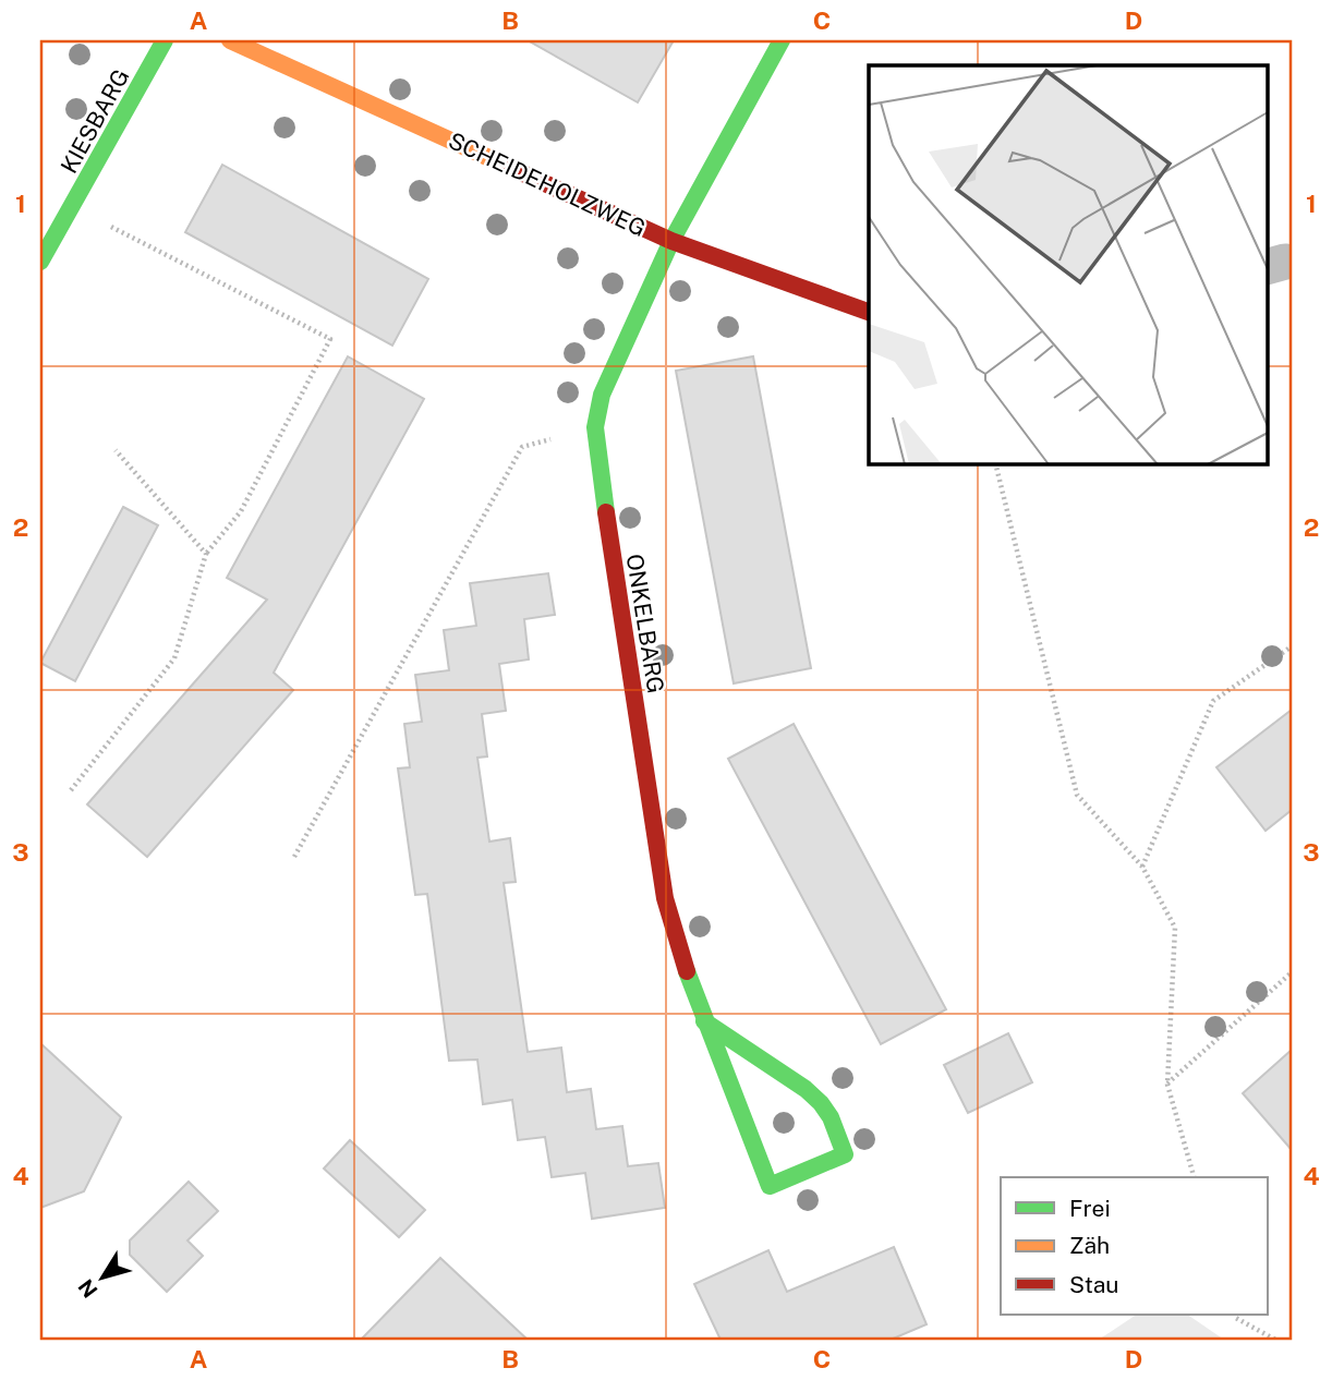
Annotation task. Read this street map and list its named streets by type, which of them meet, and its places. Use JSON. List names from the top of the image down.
{
  "streets": {
    "street": ["KIESBARG", "SCHEIDEHOLZWEG", "ONKELBARG"]
  },
  "crossings": [
    ["SCHEIDEHOLZWEG", "ONKELBARG"]
  ],
  "legend": ["Frei", "Zäh", "Stau"],
  "north": "bottom left",
  "grid": {
    "columns": [
      "A",
      "B",
      "C",
      "D"
    ],
    "rows": [
      "1",
      "2",
      "3",
      "4"
    ]
  }
}
